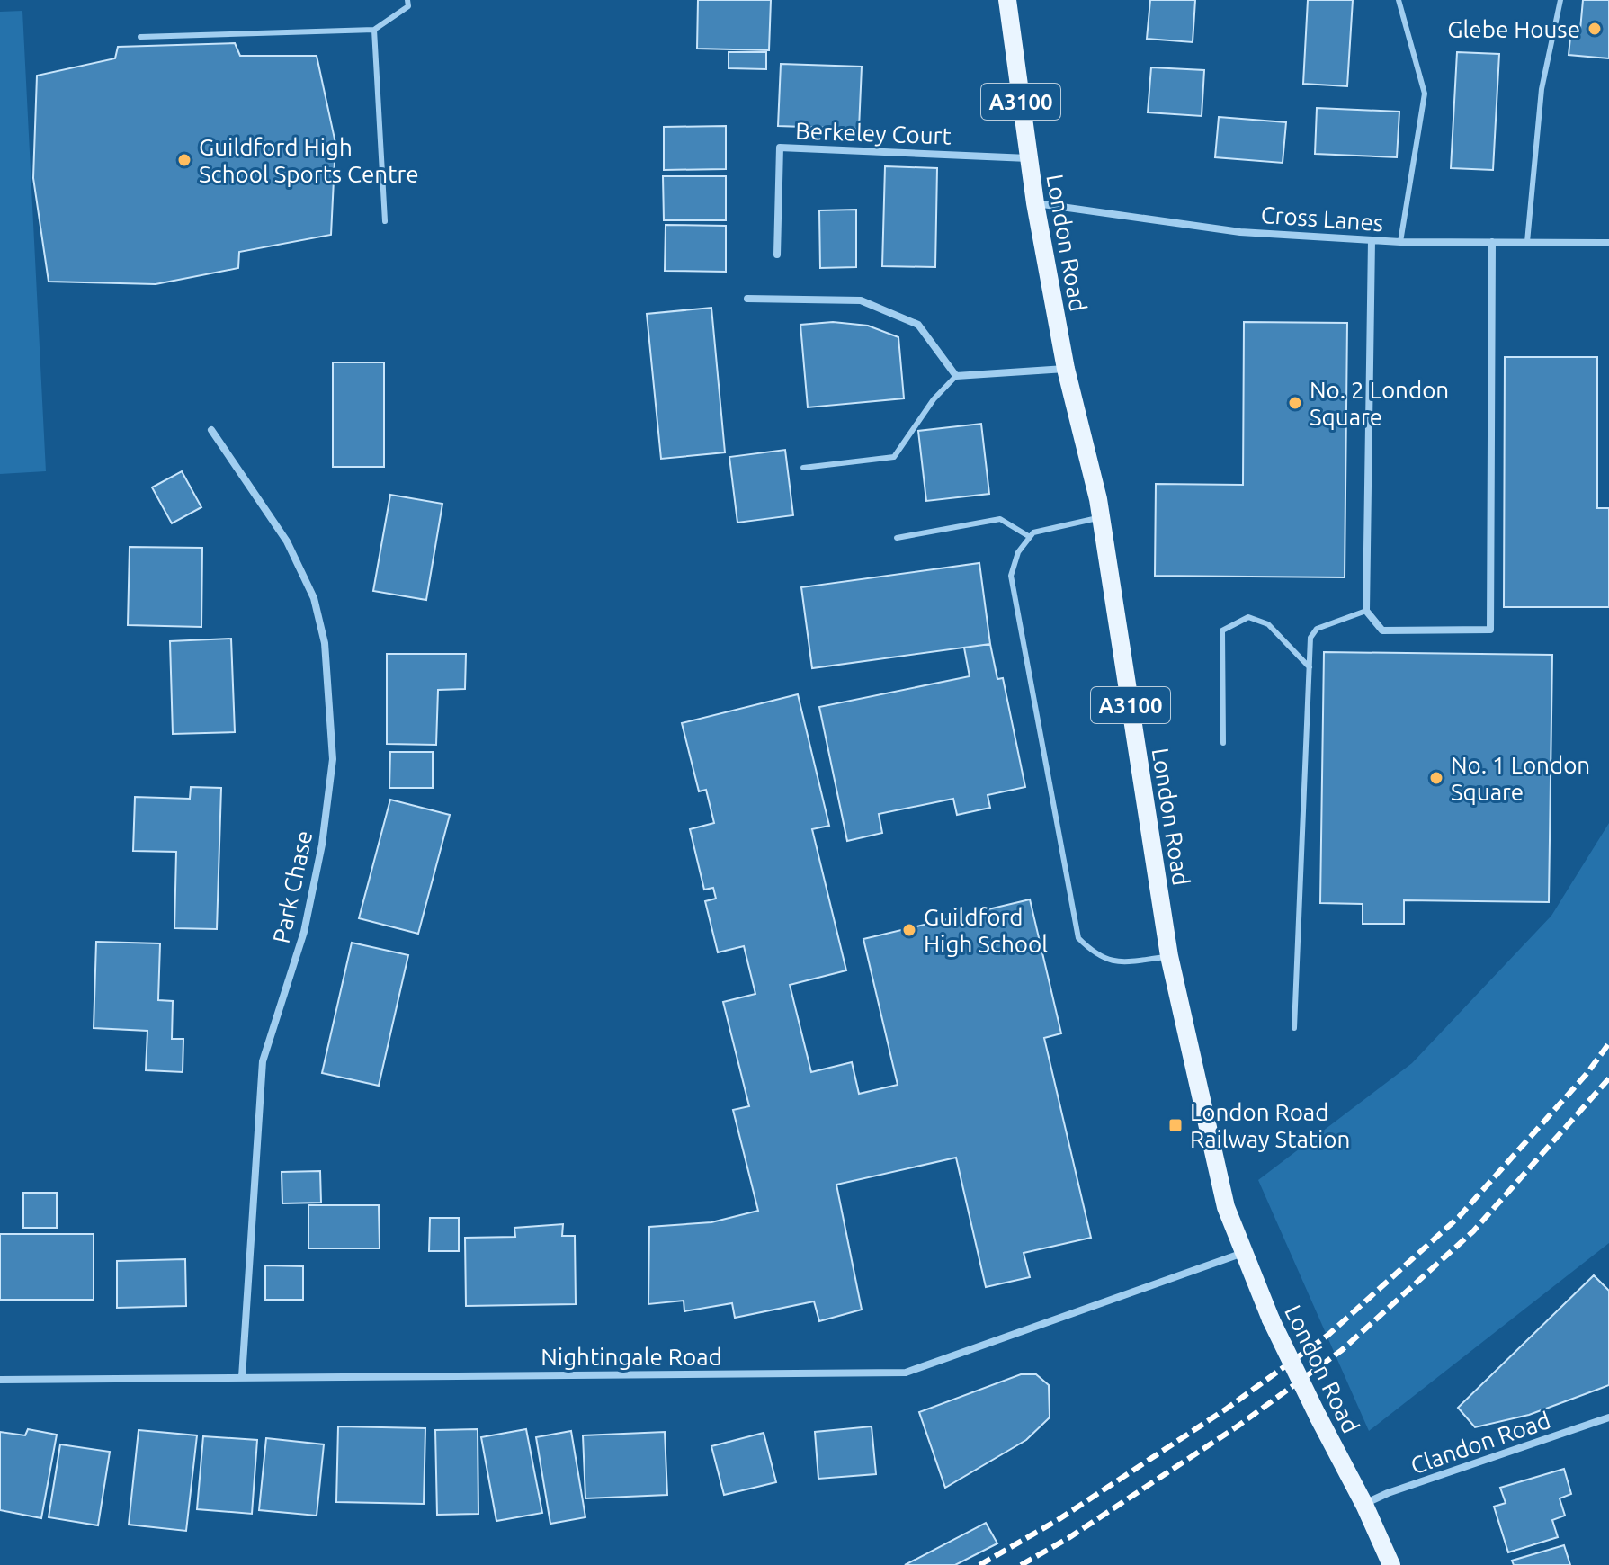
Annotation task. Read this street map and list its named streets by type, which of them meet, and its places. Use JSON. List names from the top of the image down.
{
  "streets": {
    "main road": ["A3100", "London Road"],
    "street": [
      "Berkeley Court",
      "Cross Lanes",
      "Park Chase",
      "Nightingale Road",
      "Clandon Road"
    ]
  },
  "crossings": [
    ["Berkeley Court", "London Road"],
    ["Cross Lanes", "London Road"],
    ["London Road", "Nightingale Road"],
    ["London Road", "Clandon Road"],
    ["Park Chase", "Nightingale Road"]
  ],
  "places": {
    "other": [
      "Glebe House",
      "Guildford High School Sports Centre",
      "No. 2 London Square",
      "No. 1 London Square",
      "Guildford High School"
    ],
    "transit": ["London Road Railway Station"]
  }
}
